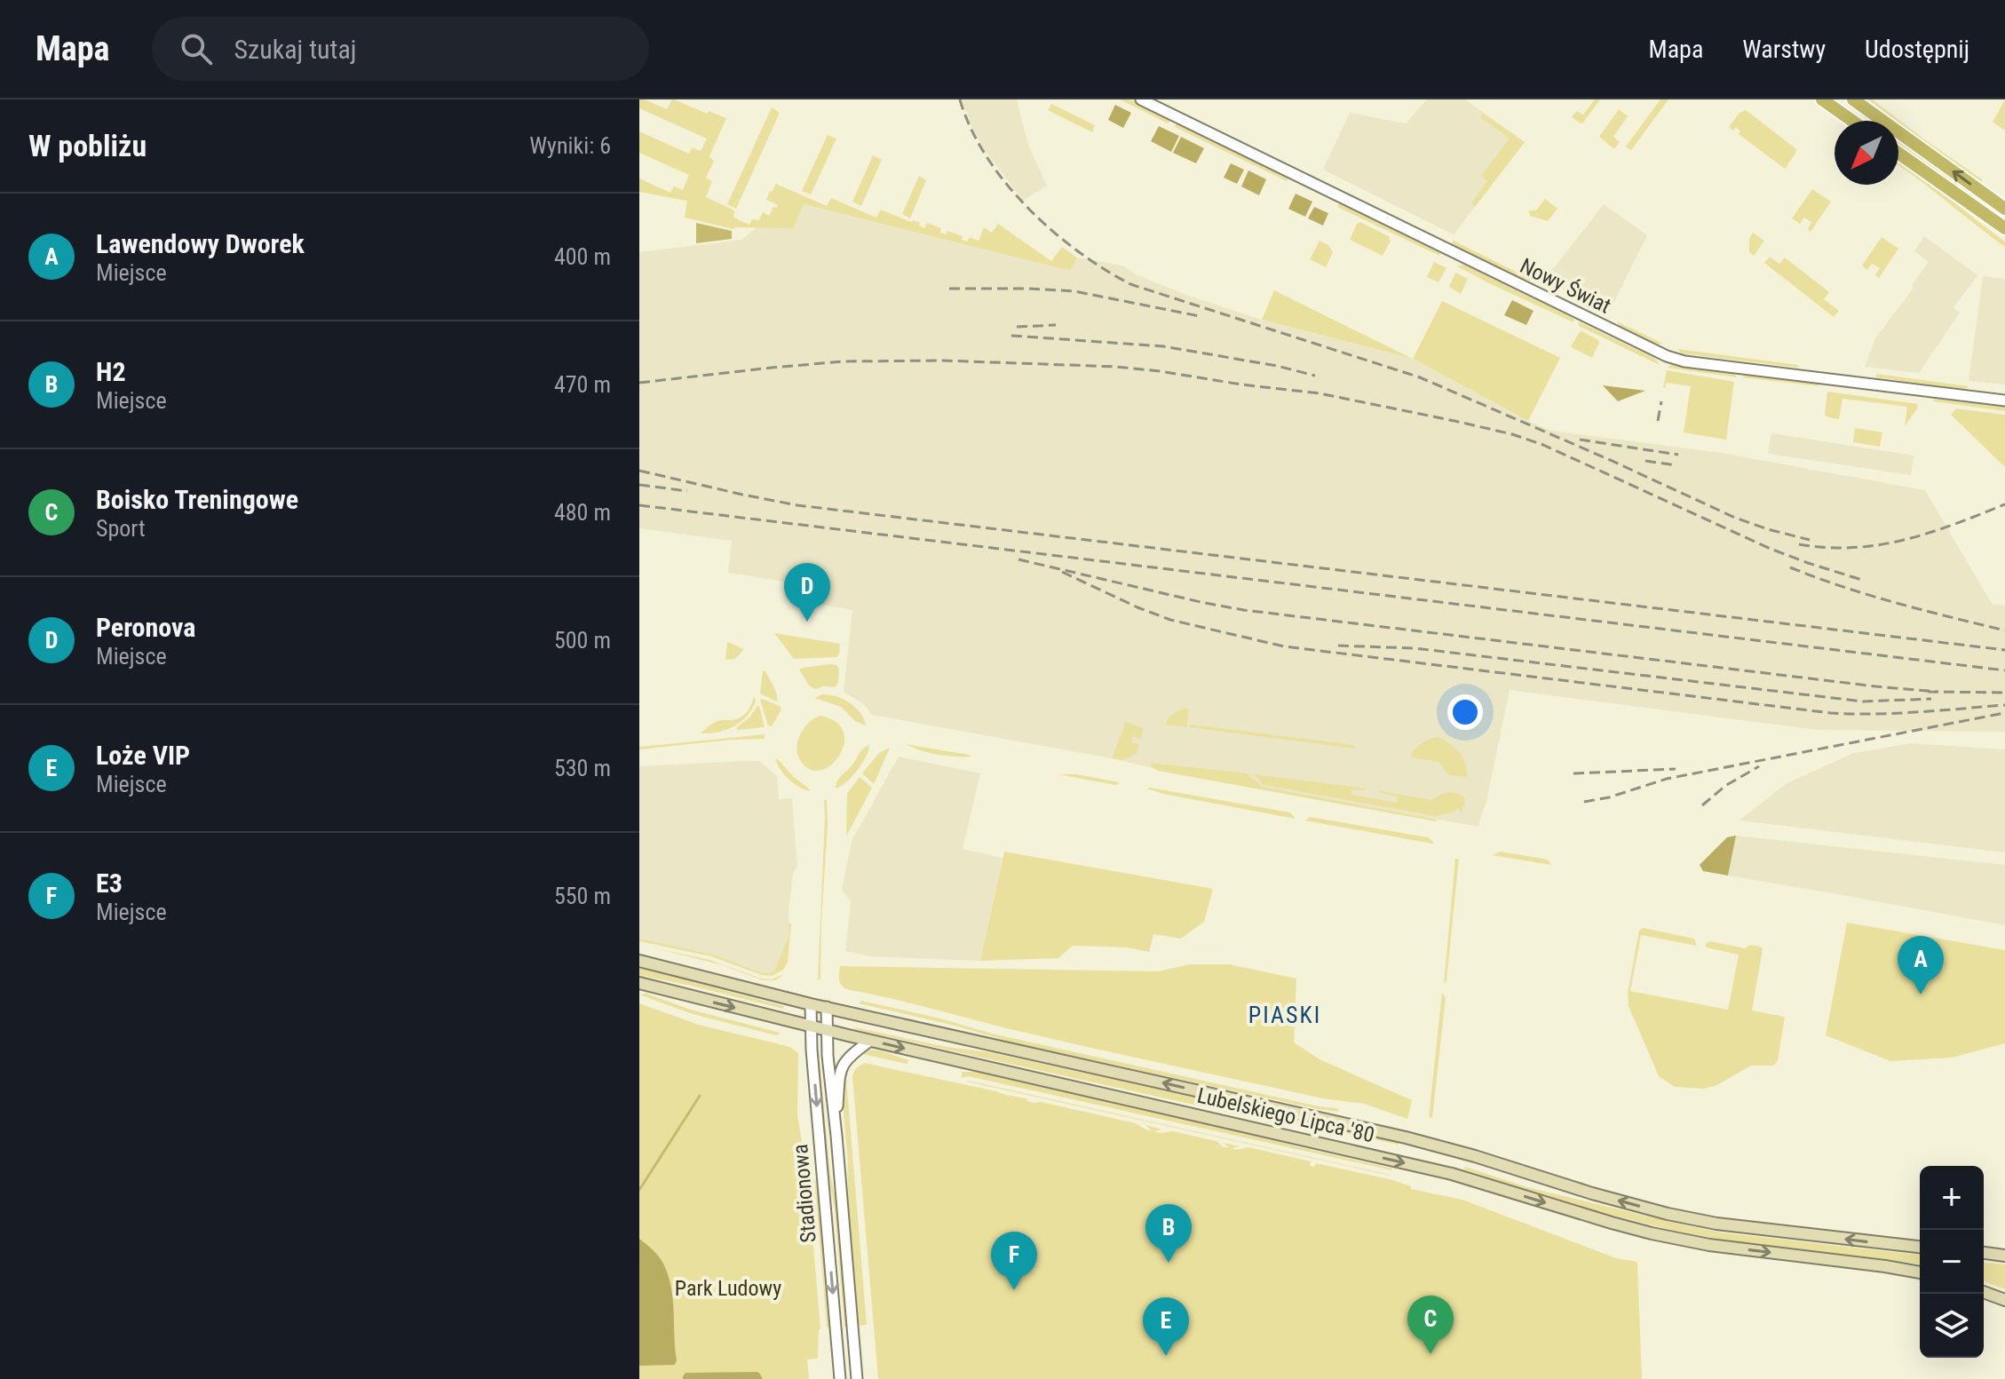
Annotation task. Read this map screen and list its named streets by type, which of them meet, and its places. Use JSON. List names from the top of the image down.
{
  "streets": {
    "main road": ["Lubelskiego Lipca '80"],
    "street": ["Nowy Świat", "Stadionowa"]
  },
  "crossings": [
    ["Lubelskiego Lipca '80", "Stadionowa"]
  ],
  "districts": ["PIASKI"],
  "parks": ["Park Ludowy"],
  "north": "bottom left",
  "page": {
    "header": "Mapa",
    "search": "Szukaj tutaj",
    "nav": ["Mapa", "Warstwy", "Udostępnij"],
    "heading": ["W pobliżu", "Wyniki: 6"],
    "list": [
      {
        "mark": "A",
        "name": "Lawendowy Dworek",
        "note": "Miejsce",
        "value": "400 m"
      },
      {
        "mark": "B",
        "name": "H2",
        "note": "Miejsce",
        "value": "470 m"
      },
      {
        "mark": "C",
        "name": "Boisko Treningowe",
        "note": "Sport",
        "value": "480 m"
      },
      {
        "mark": "D",
        "name": "Peronova",
        "note": "Miejsce",
        "value": "500 m"
      },
      {
        "mark": "E",
        "name": "Loże VIP",
        "note": "Miejsce",
        "value": "530 m"
      },
      {
        "mark": "F",
        "name": "E3",
        "note": "Miejsce",
        "value": "550 m"
      }
    ],
    "pins": [
      "D",
      "A",
      "B",
      "F",
      "C",
      "E"
    ],
    "map_buttons": ["+", "−"]
  }
}
